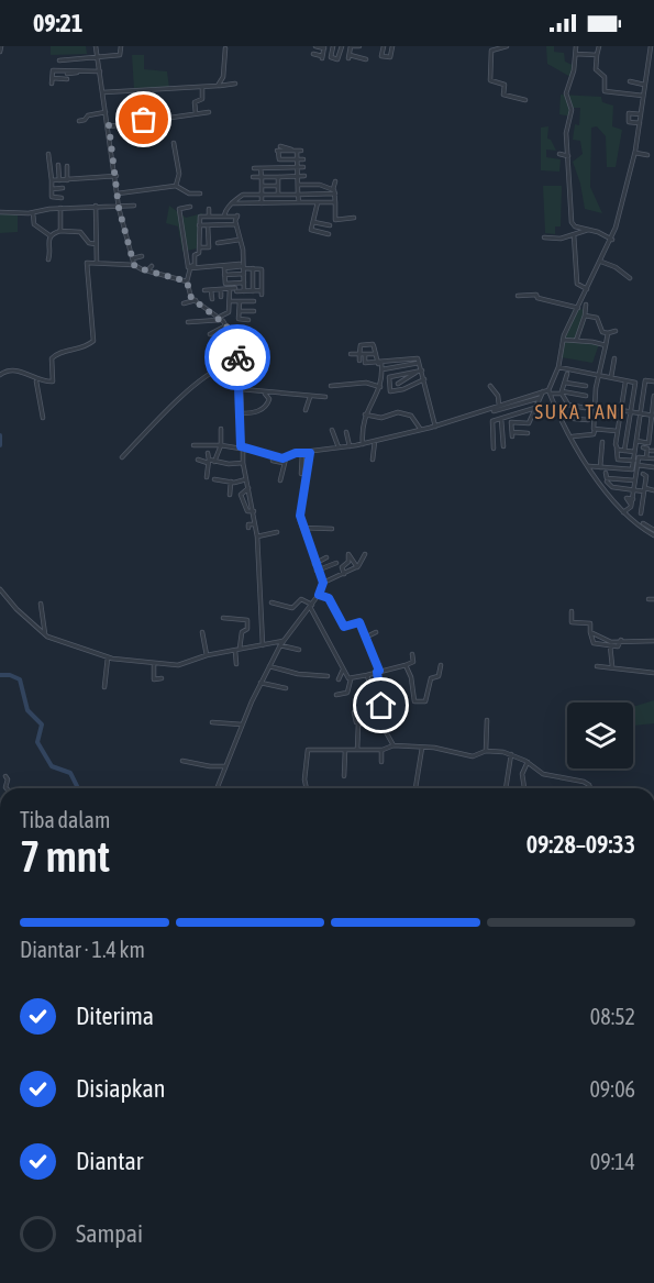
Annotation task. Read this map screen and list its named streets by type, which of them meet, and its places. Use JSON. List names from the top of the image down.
{
  "districts": ["SUKA TANI"],
  "page": {
    "status": "09:21",
    "heading": ["7 mnt", "Tiba dalam", "09:28–09:33"],
    "bar": "Diantar · 1.4 km",
    "list": [
      ["Diterima", "08:52"],
      ["Disiapkan", "09:06"],
      ["Diantar", "09:14"],
      "Sampai"
    ]
  }
}
